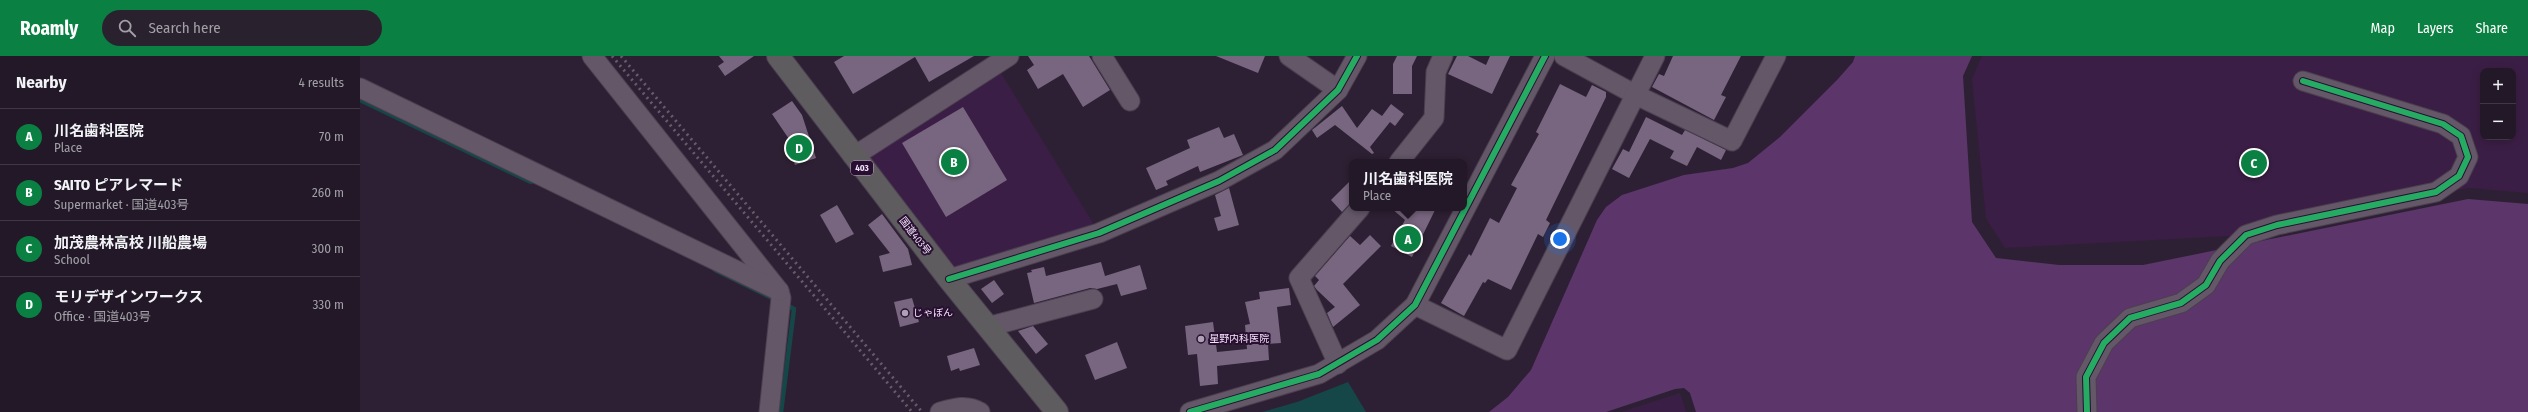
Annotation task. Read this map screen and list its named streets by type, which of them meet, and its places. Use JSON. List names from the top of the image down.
{
  "streets": {
    "highway": ["403", "国道403号"]
  },
  "places": ["じゃぼん", "星野内科医院"],
  "page": {
    "header": "Roamly",
    "search": "Search here",
    "nav": ["Map", "Layers", "Share"],
    "heading": ["Nearby", "4 results"],
    "map_buttons": ["+", "−"],
    "list": [
      {
        "mark": "A",
        "name": "川名歯科医院",
        "note": "Place",
        "value": "70 m"
      },
      {
        "mark": "B",
        "name": "SAITO ピアレマード",
        "note": "Supermarket · 国道403号",
        "value": "260 m"
      },
      {
        "mark": "C",
        "name": "加茂農林高校 川船農場",
        "note": "School",
        "value": "300 m"
      },
      {
        "mark": "D",
        "name": "モリデザインワークス",
        "note": "Office · 国道403号",
        "value": "330 m"
      }
    ],
    "pins": [
      "D",
      "B",
      "C",
      "A"
    ],
    "popup": ["川名歯科医院", "Place"]
  }
}
